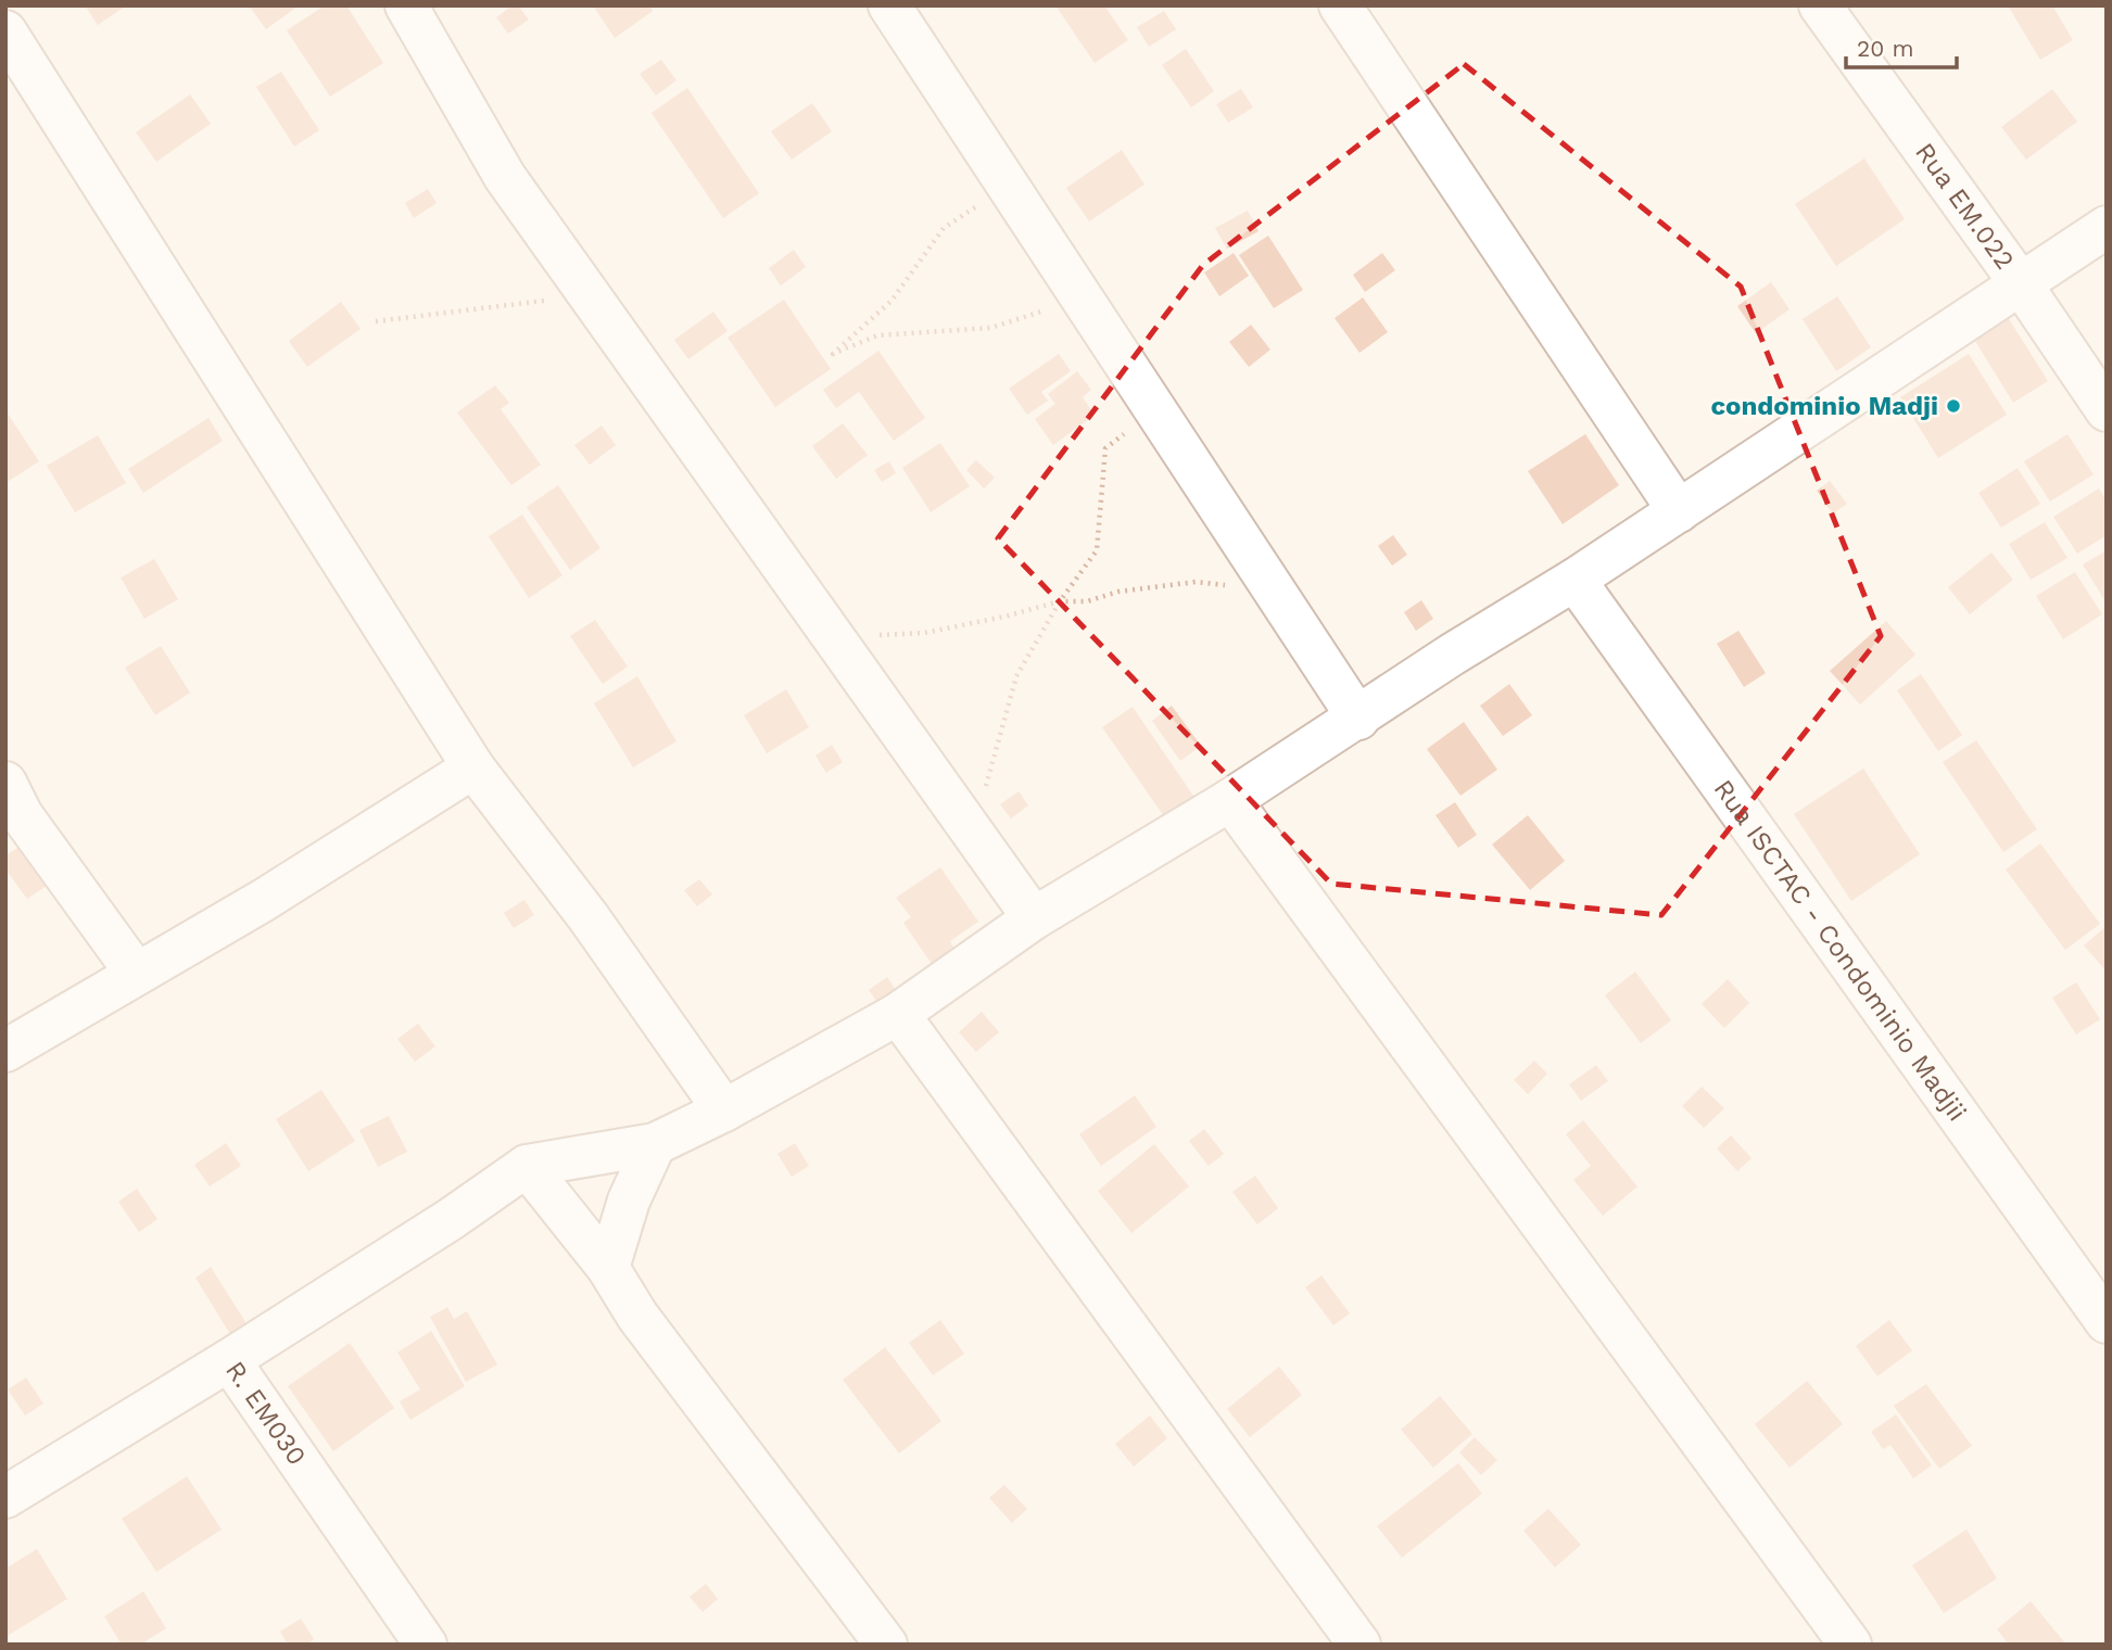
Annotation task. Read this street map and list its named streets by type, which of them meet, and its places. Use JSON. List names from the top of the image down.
{
  "streets": {
    "street": ["Rua EM.022", "Rua ISCTAC - Condominio Madjii", "R. EM030"]
  },
  "places": ["condominio Madji"],
  "scale_bar": "20 m"
}
